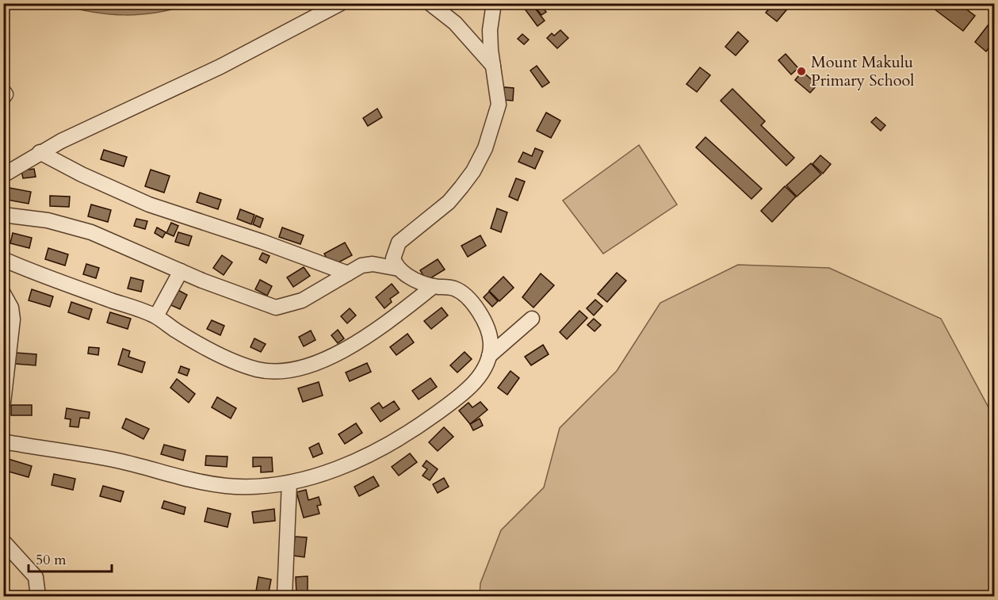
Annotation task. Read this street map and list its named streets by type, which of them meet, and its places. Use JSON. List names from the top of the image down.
{
  "places": ["Mount Makulu Primary School"],
  "scale_bar": "50 m"
}
